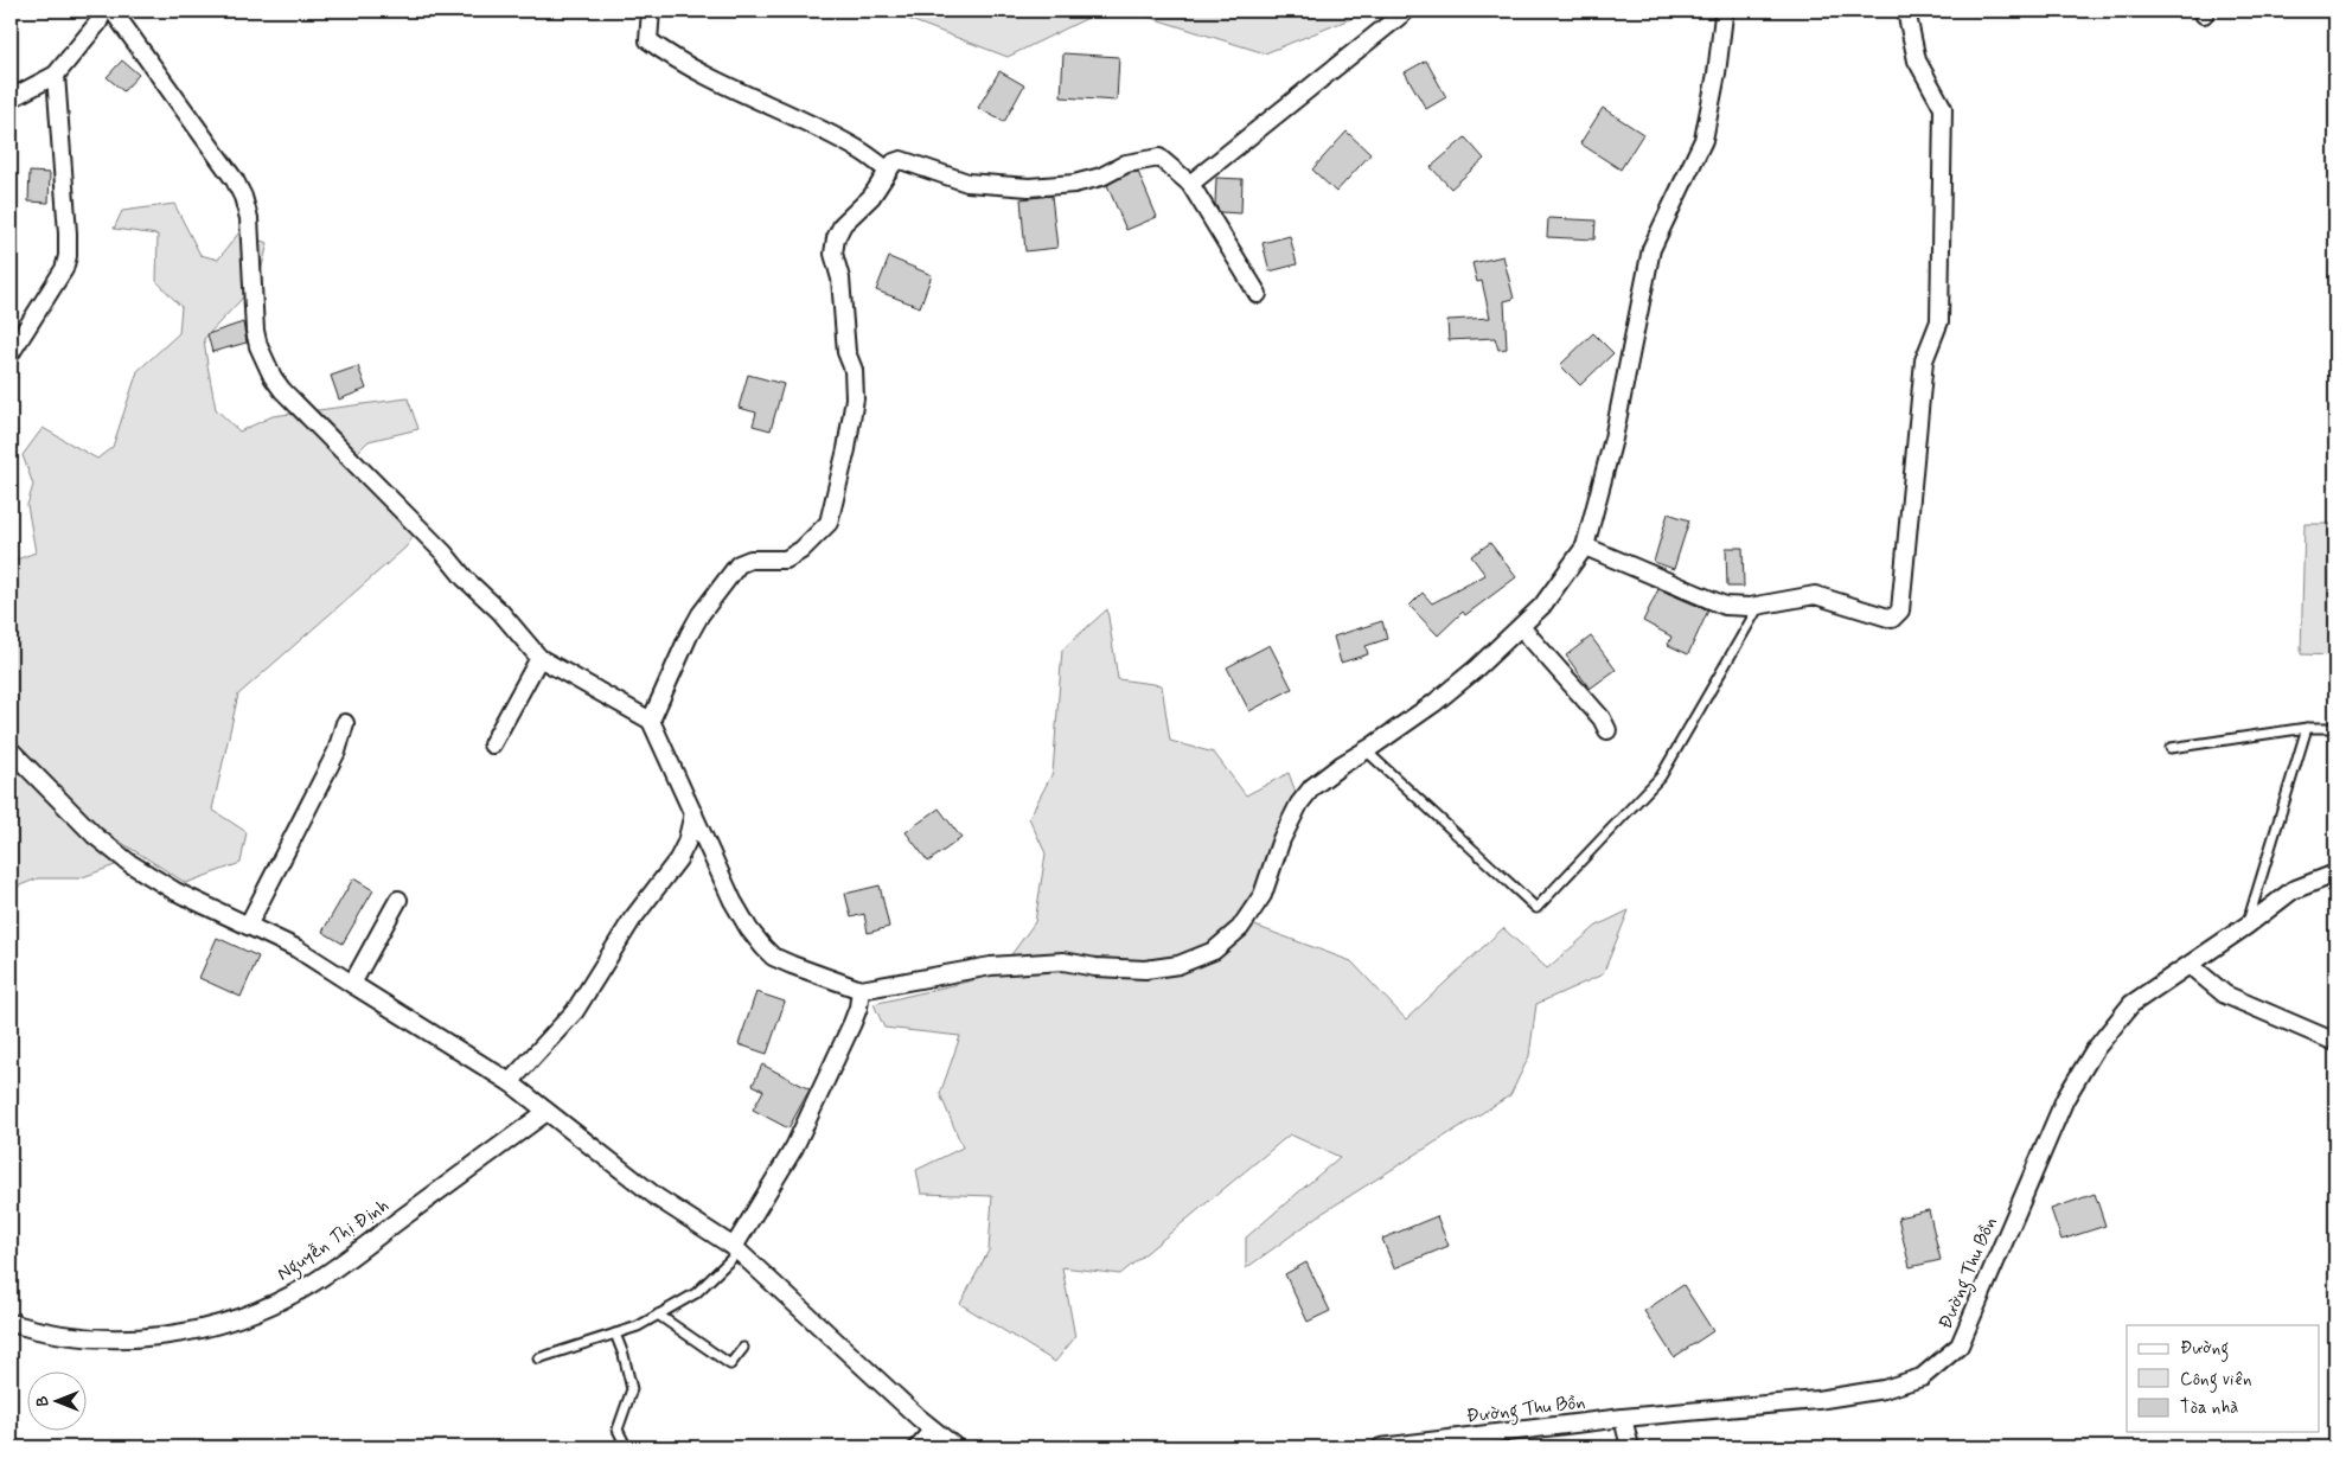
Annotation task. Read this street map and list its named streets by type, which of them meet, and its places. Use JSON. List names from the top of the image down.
{
  "streets": {
    "street": ["Nguyễn Thị Định", "Đường Thu Bồn"]
  },
  "legend": ["Đường", "Công viên", "Tòa nhà"],
  "north": "left"
}
